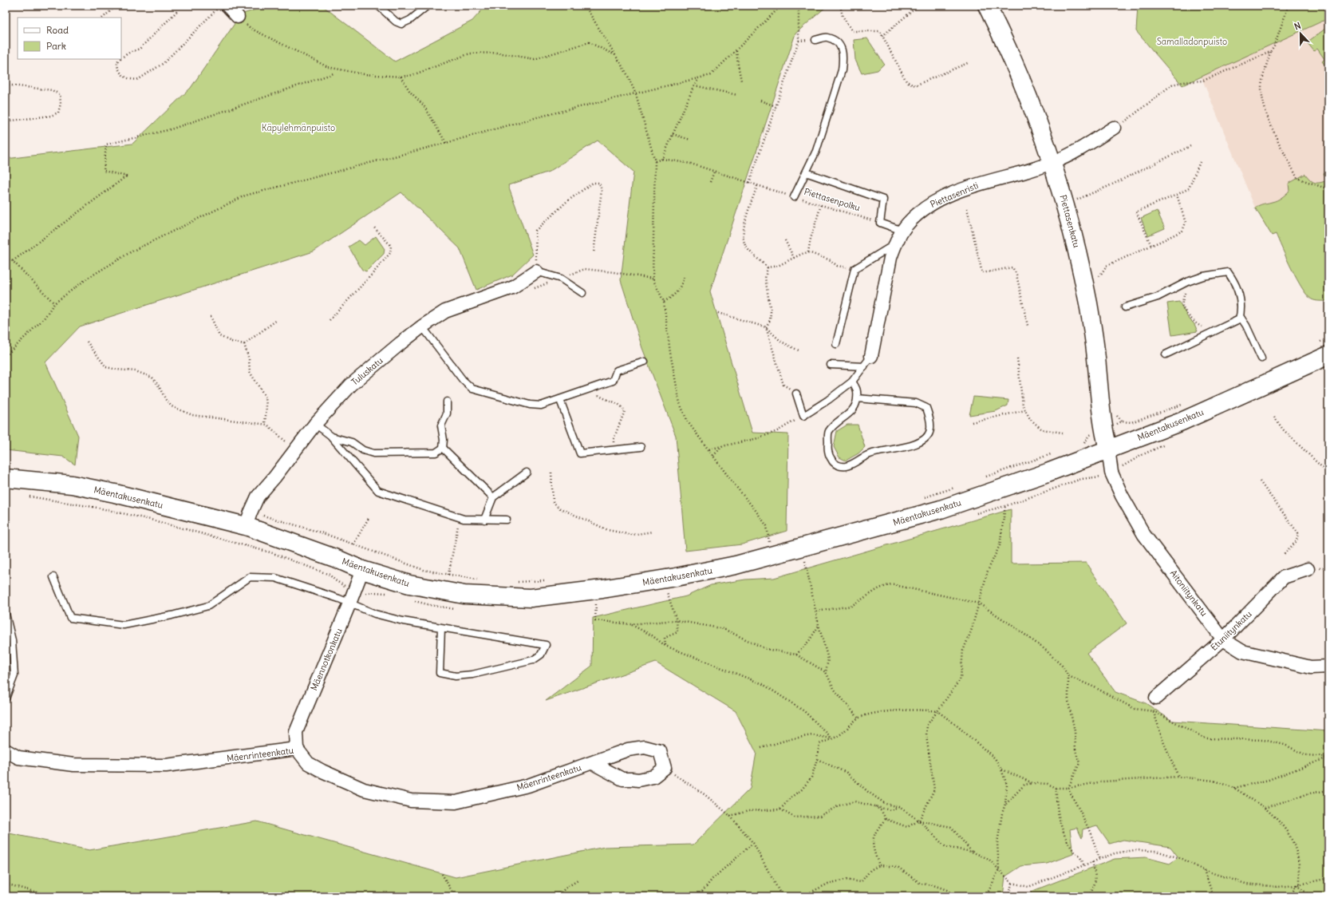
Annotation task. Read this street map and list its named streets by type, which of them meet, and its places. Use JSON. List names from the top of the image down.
{
  "streets": {
    "main road": ["Piettasenkatu", "Mäentakusenkatu"],
    "street": [
      "Piettasenristi",
      "Tuluskatu",
      "Aitoniitynkatu",
      "Etuniitynkatu",
      "Mäennotkonkatu",
      "Mäenrinteenkatu"
    ],
    "path": ["Piettasenpolku"]
  },
  "crossings": [
    ["Piettasenristi", "Piettasenkatu"],
    ["Piettasenkatu", "Mäentakusenkatu"],
    ["Piettasenkatu", "Aitoniitynkatu"],
    ["Tuluskatu", "Mäentakusenkatu"],
    ["Mäentakusenkatu", "Aitoniitynkatu"],
    ["Mäentakusenkatu", "Mäennotkonkatu"],
    ["Aitoniitynkatu", "Etuniitynkatu"],
    ["Mäennotkonkatu", "Mäenrinteenkatu"]
  ],
  "parks": ["Samalladonpuisto", "Käpylehmänpuisto"],
  "legend": ["Road", "Park"],
  "north": "top"
}
